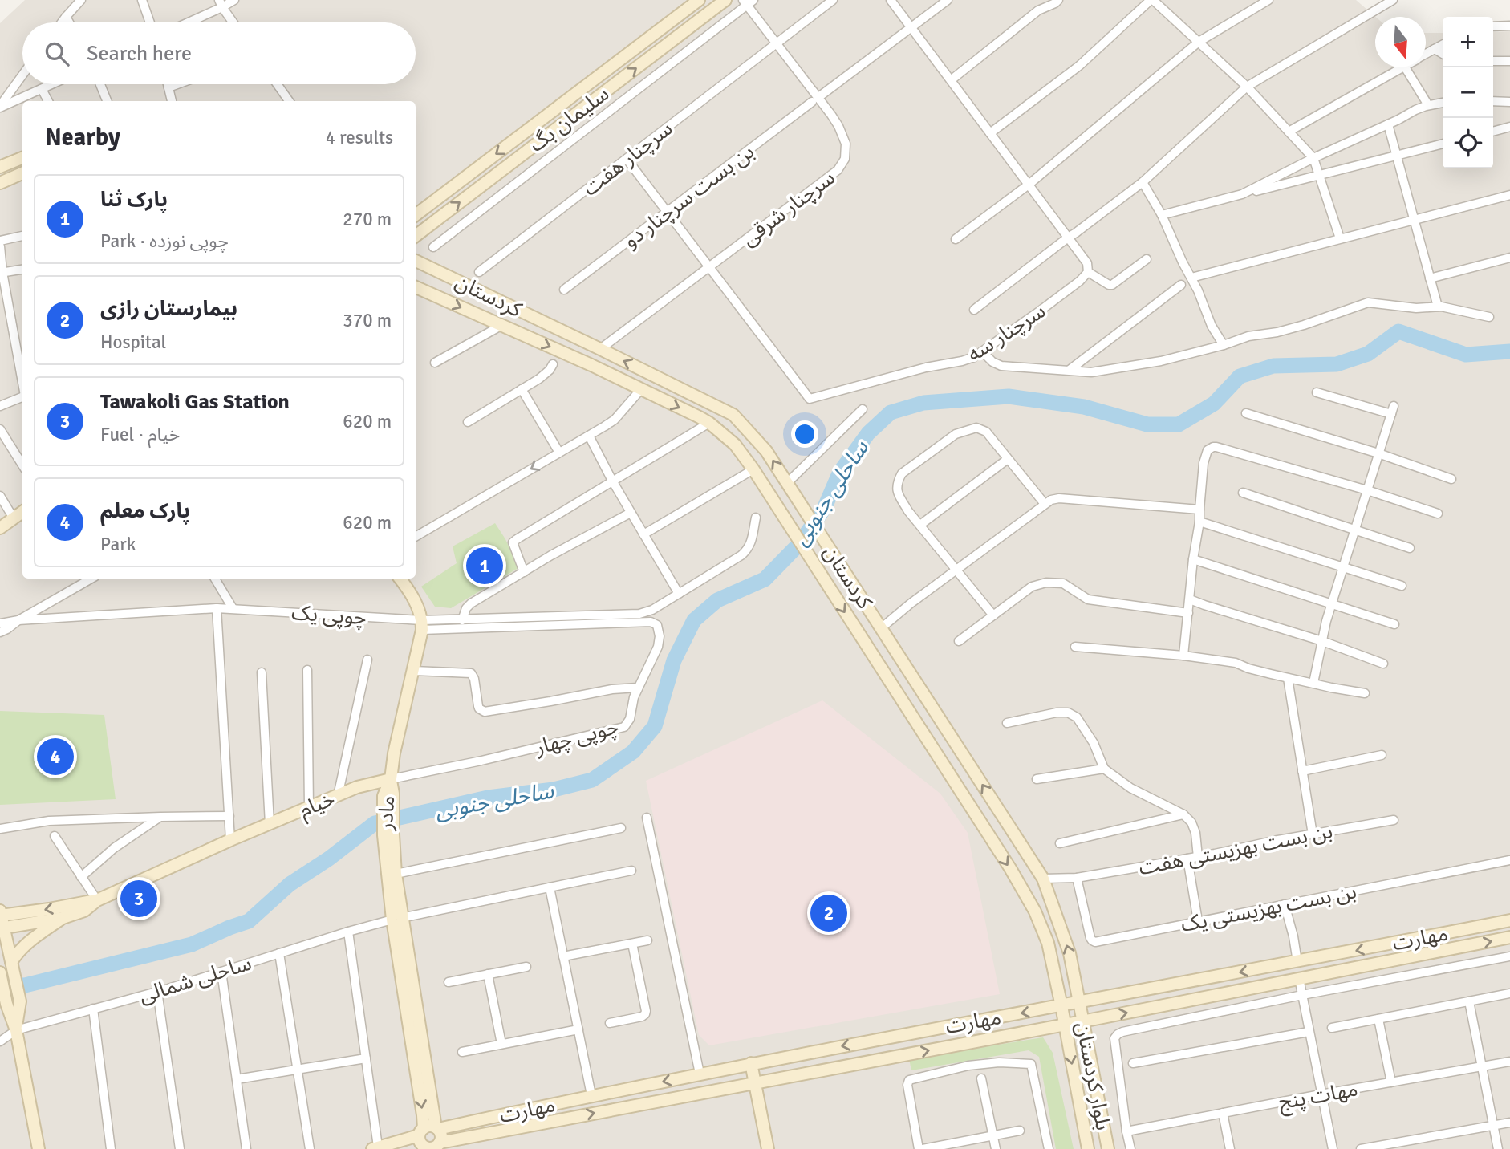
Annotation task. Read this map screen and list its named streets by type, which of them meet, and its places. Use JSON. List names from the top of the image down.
{
  "streets": {
    "main road": [
      "سلیمان بگ",
      "کردستان",
      "خیام",
      "مادر",
      "مهارت",
      "بلوار کردستان"
    ],
    "street": [
      "سرچنار هفت",
      "بن بست سرچنار دو",
      "سرچنار شرقی",
      "سرچنار سه",
      "چوپی یک",
      "چوپی چهار",
      "بن بست بهزیستی هفت",
      "بن بست بهزیستی یک",
      "ساحلی شمالی",
      "مهات پنج"
    ]
  },
  "crossings": [
    ["سرچنار هفت", "سرچنار شرقی"],
    ["بن بست سرچنار دو", "سرچنار شرقی"],
    ["سرچنار شرقی", "کردستان"],
    ["سرچنار شرقی", "سرچنار سه"],
    ["کردستان", "بن بست بهزیستی هفت"],
    ["کردستان", "مهارت"],
    ["کردستان", "بلوار کردستان"],
    ["چوپی یک", "چوپی چهار"],
    ["چوپی چهار", "خیام"],
    ["چوپی چهار", "مادر"],
    ["خیام", "مادر"],
    ["مادر", "مهارت"],
    ["مادر", "ساحلی شمالی"],
    ["بن بست بهزیستی هفت", "بن بست بهزیستی یک"],
    ["مهارت", "بلوار کردستان"]
  ],
  "water": ["ساحلی جنوبی"],
  "north": "bottom",
  "page": {
    "map_buttons": ["+", "−"],
    "search": "Search here",
    "heading": ["Nearby", "4 results"],
    "list": [
      {
        "mark": "1",
        "name": "پارک ثنا",
        "note": "Park · چوپی نوزده",
        "value": "270 m"
      },
      {
        "mark": "2",
        "name": "بیمارستان رازی",
        "note": "Hospital",
        "value": "370 m"
      },
      {
        "mark": "3",
        "name": "Tawakoli Gas Station",
        "note": "Fuel · خیام",
        "value": "620 m"
      },
      {
        "mark": "4",
        "name": "پارک معلم",
        "note": "Park",
        "value": "620 m"
      }
    ],
    "pins": [
      "1",
      "4",
      "3",
      "2"
    ]
  }
}
